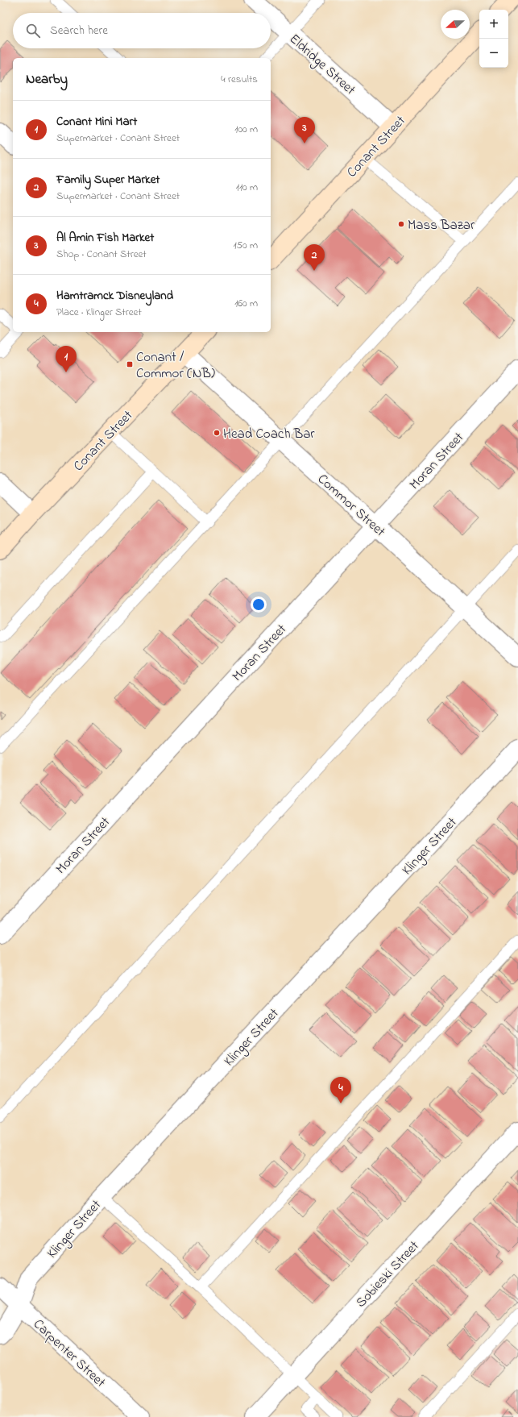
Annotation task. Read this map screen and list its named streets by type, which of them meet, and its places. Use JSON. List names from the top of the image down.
{
  "streets": {
    "main road": ["Conant Street"],
    "street": [
      "Eldridge Street",
      "Moran Street",
      "Commor Street",
      "Klinger Street",
      "Sobieski Street",
      "Carpenter Street"
    ]
  },
  "crossings": [
    ["Eldridge Street", "Conant Street"],
    ["Conant Street", "Commor Street"],
    ["Moran Street", "Commor Street"],
    ["Klinger Street", "Carpenter Street"]
  ],
  "places": {
    "other": ["Mass Bazar", "Head Coach Bar"],
    "transit": ["Conant / Commor (NB)"]
  },
  "north": "left",
  "page": {
    "map_buttons": ["+", "−"],
    "search": "Search here",
    "heading": ["Nearby", "4 results"],
    "list": [
      {
        "mark": "1",
        "name": "Conant Mini Mart",
        "note": "Supermarket · Conant Street",
        "value": "100 m"
      },
      {
        "mark": "2",
        "name": "Family Super Market",
        "note": "Supermarket · Conant Street",
        "value": "110 m"
      },
      {
        "mark": "3",
        "name": "Al Amin Fish Market",
        "note": "Shop · Conant Street",
        "value": "150 m"
      },
      {
        "mark": "4",
        "name": "Hamtramck Disneyland",
        "note": "Place · Klinger Street",
        "value": "160 m"
      }
    ],
    "pins": [
      "3",
      "2",
      "1",
      "4"
    ]
  }
}
